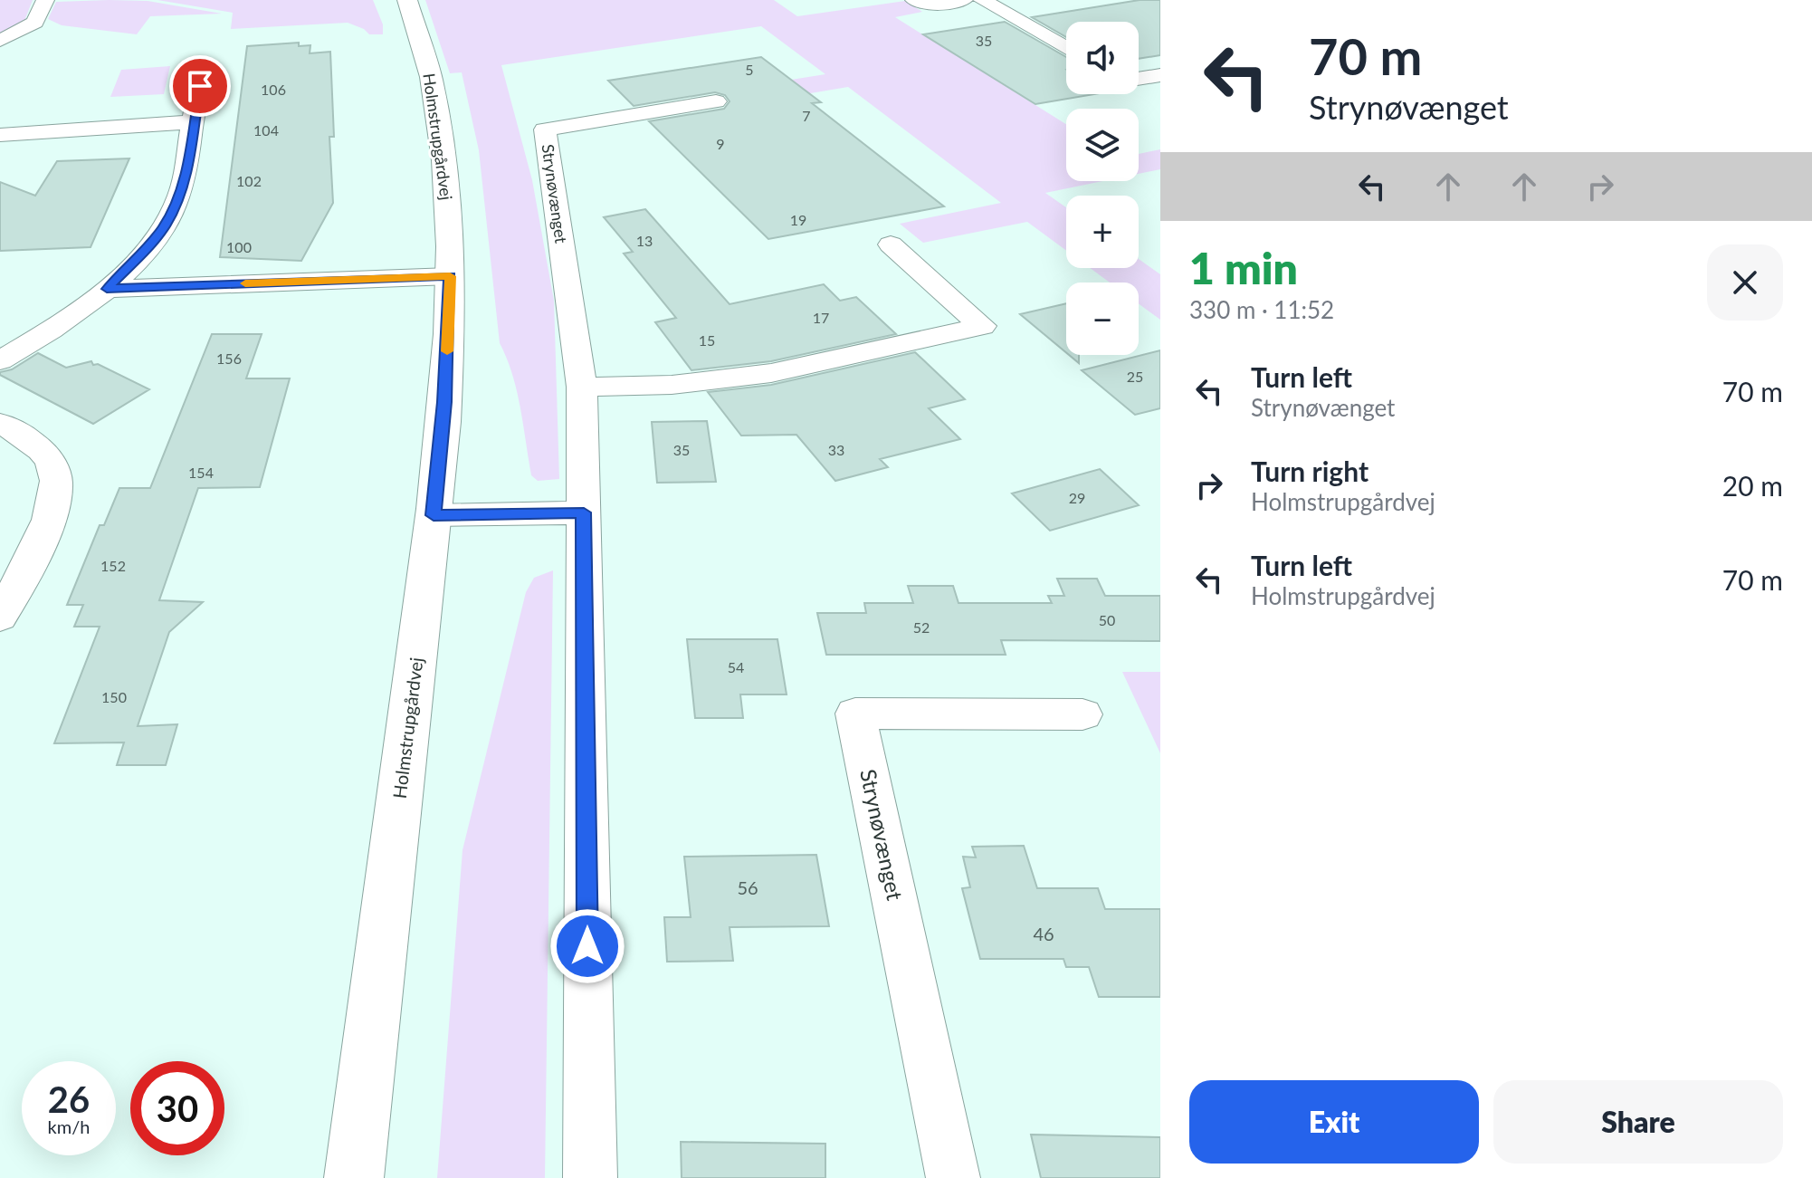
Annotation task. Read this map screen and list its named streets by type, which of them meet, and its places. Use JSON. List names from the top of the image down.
{
  "streets": {
    "street": ["Holmstrupgårdvej", "Strynøvænget"]
  },
  "house_numbers": [
    "35",
    "5",
    "106",
    "7",
    "104",
    "9",
    "102",
    "19",
    "13",
    "100",
    "17",
    "15",
    "156",
    "25",
    "35",
    "33",
    "154",
    "29",
    "152",
    "50",
    "52",
    "54",
    "150",
    "56",
    "46"
  ],
  "page": {
    "turn": ["70 m", "Strynøvænget"],
    "map_buttons": ["+", "−"],
    "heading": ["1 min", "330 m · 11:52"],
    "list": [
      {
        "name": "Turn left",
        "note": "Strynøvænget",
        "value": "70 m"
      },
      {
        "name": "Turn right",
        "note": "Holmstrupgårdvej",
        "value": "20 m"
      },
      {
        "name": "Turn left",
        "note": "Holmstrupgårdvej",
        "value": "70 m"
      }
    ],
    "speed": "26 km/h",
    "limit": "30",
    "buttons": ["Exit", "Share"]
  }
}
